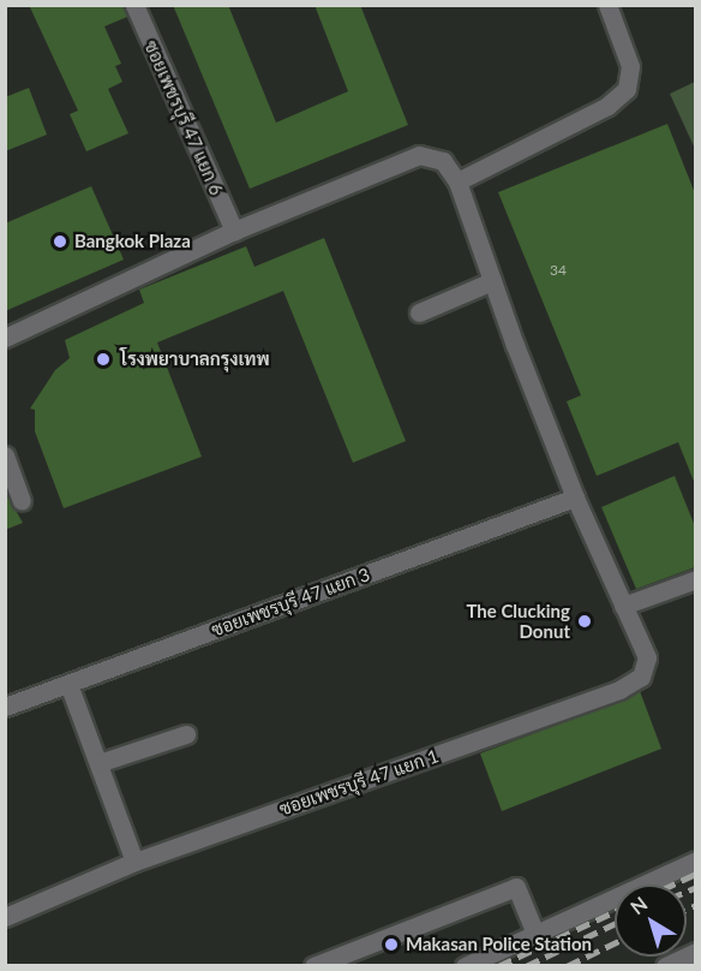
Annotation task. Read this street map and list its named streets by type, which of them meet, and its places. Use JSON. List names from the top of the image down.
{
  "streets": {
    "street": ["ซอยเพชรบุรี 47 แยก 6", "ซอยเพชรบุรี 47 แยก 3", "ซอยเพชรบุรี 47 แยก 1"]
  },
  "crossings": [
    ["ซอยเพชรบุรี 47 แยก 3", "ซอยเพชรบุรี 47 แยก 1"]
  ],
  "places": [
    "Bangkok Plaza",
    "โรงพยาบาลกรุงเทพ",
    "The Clucking Donut",
    "Makasan Police Station"
  ],
  "house_numbers": ["34"],
  "north": "top left"
}
